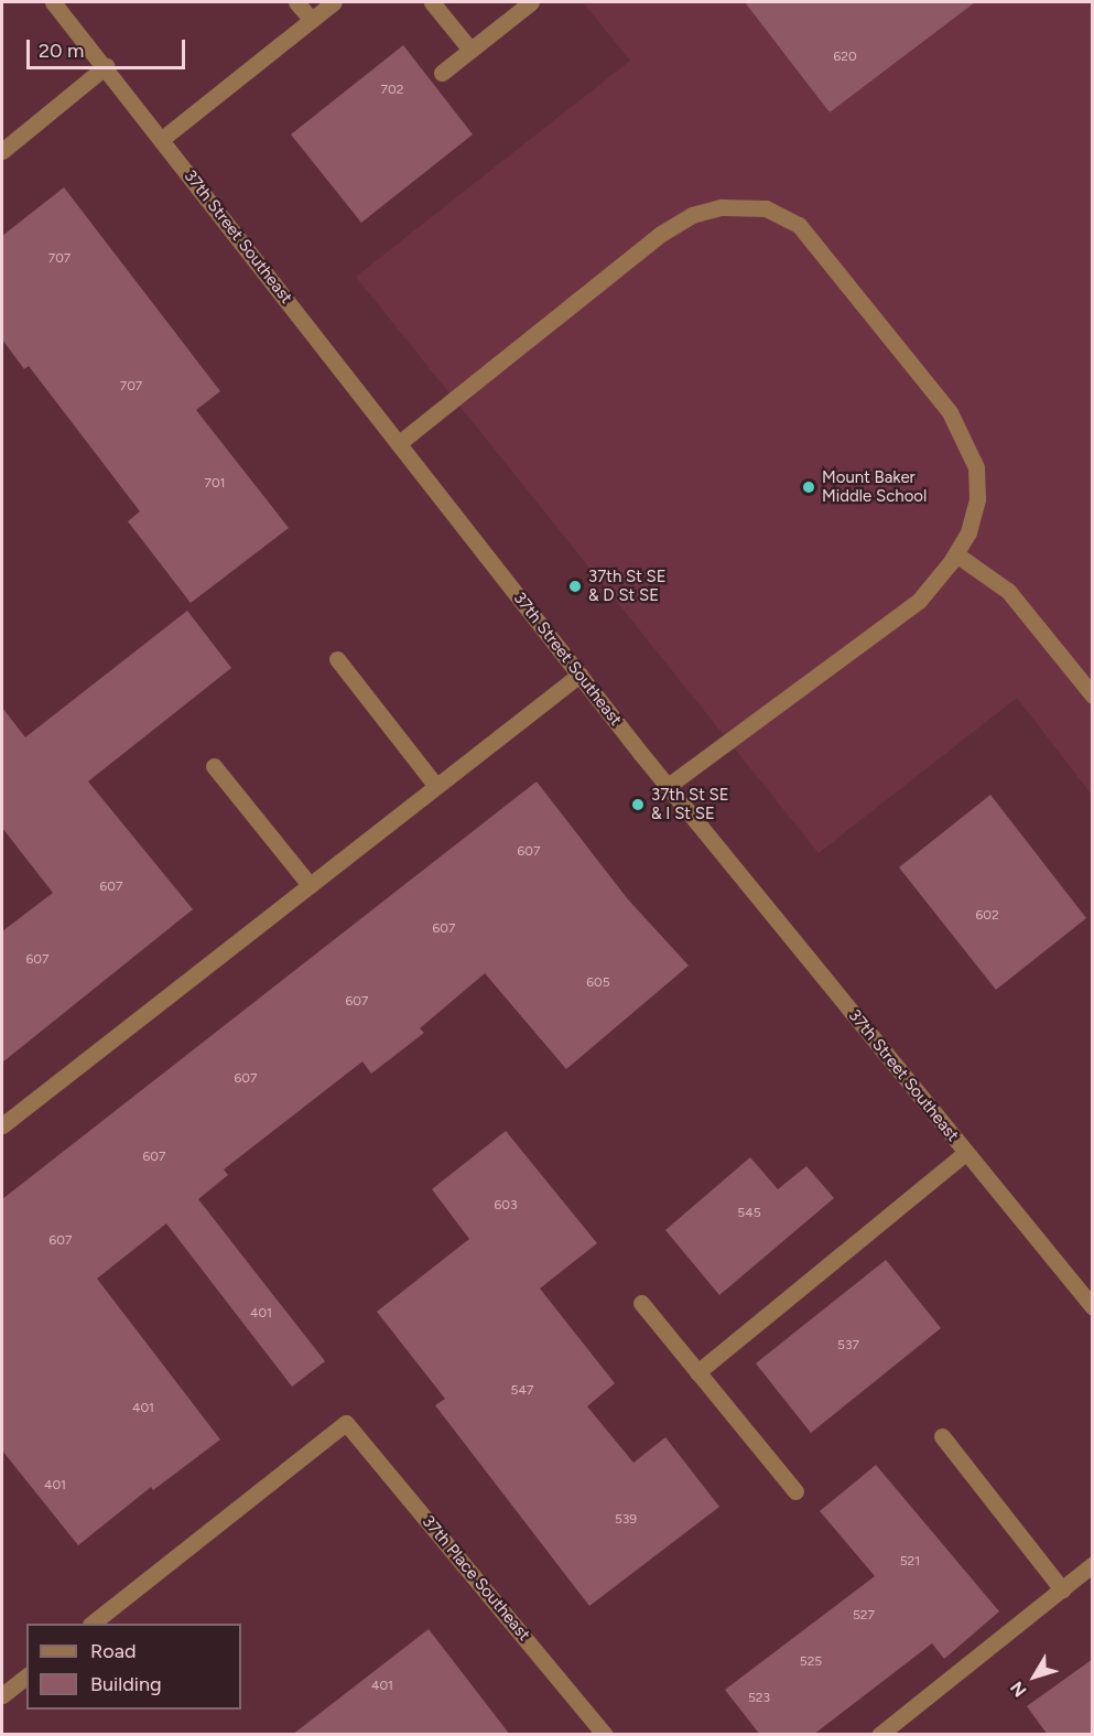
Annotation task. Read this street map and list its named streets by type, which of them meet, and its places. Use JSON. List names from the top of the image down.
{
  "streets": {
    "street": ["37th Street Southeast", "37th Place Southeast"]
  },
  "places": ["Mount Baker Middle School", "37th St SE & D St SE", "37th St SE & I St SE"],
  "house_numbers": [
    "620",
    "702",
    "707",
    "707",
    "701",
    "607",
    "607",
    "602",
    "607",
    "607",
    "605",
    "607",
    "607",
    "607",
    "603",
    "545",
    "607",
    "401",
    "537",
    "547",
    "401",
    "401",
    "539",
    "521",
    "527",
    "525",
    "401",
    "523"
  ],
  "legend": ["Road", "Building"],
  "scale_bar": "20 m",
  "north": "bottom left"
}
